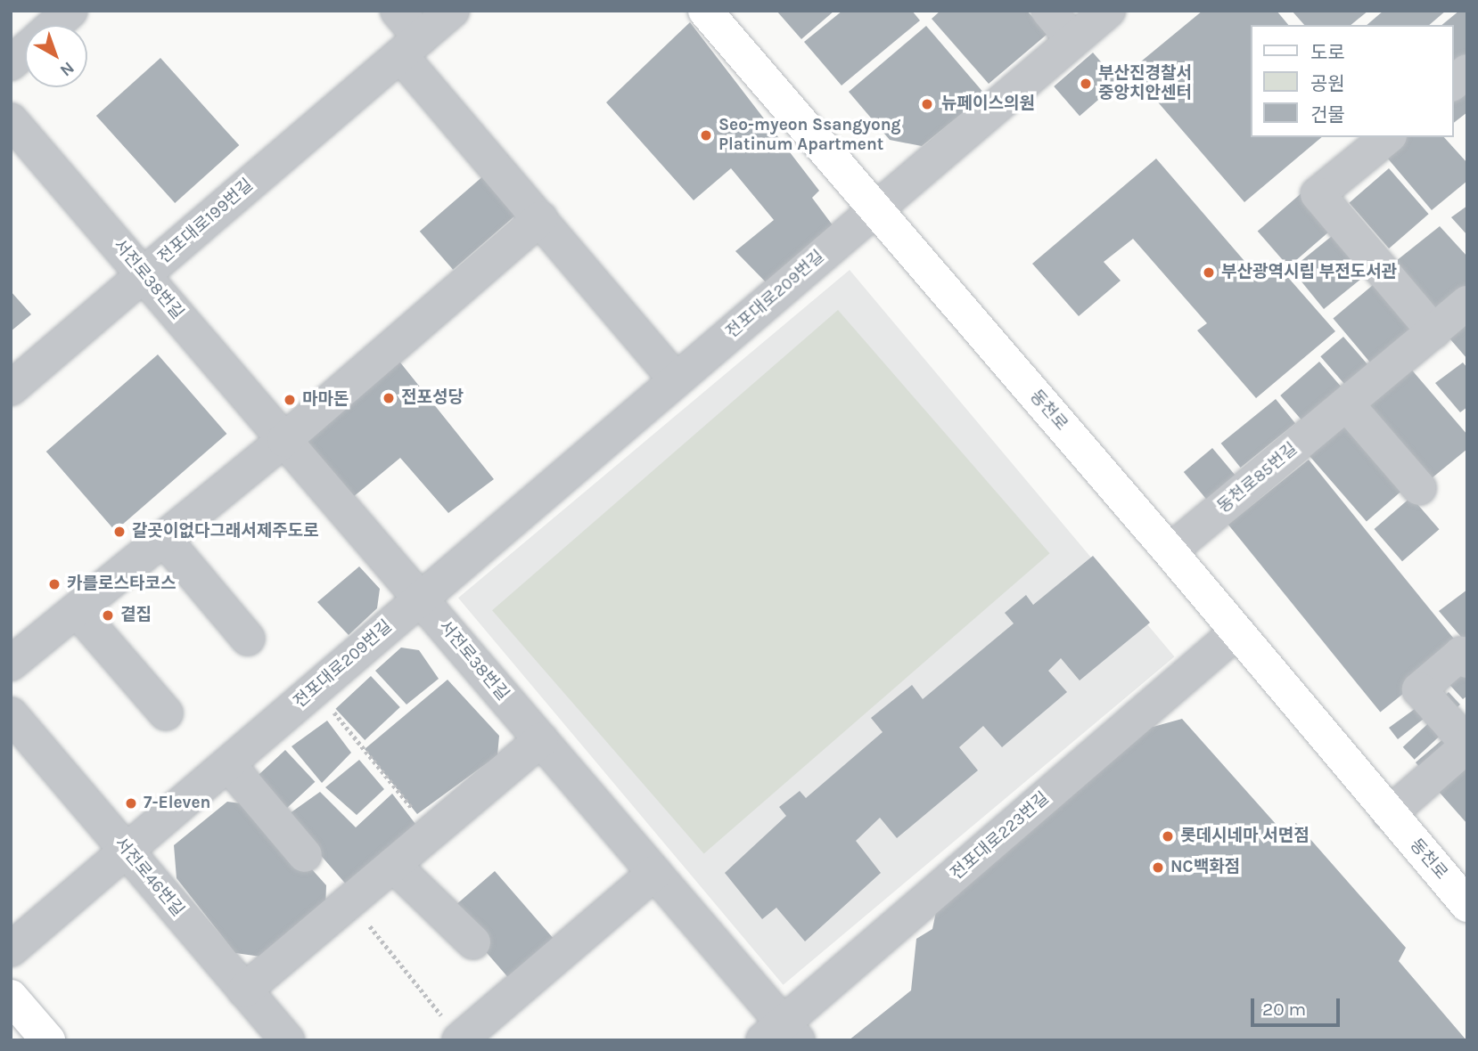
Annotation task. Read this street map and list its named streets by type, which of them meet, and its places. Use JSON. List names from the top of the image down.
{
  "streets": {
    "main road": ["동천로"],
    "street": [
      "전포대로199번길",
      "서전로38번길",
      "전포대로209번길",
      "동천로85번길",
      "전포대로223번길",
      "서전로46번길"
    ]
  },
  "crossings": [
    ["전포대로199번길", "서전로38번길"],
    ["서전로38번길", "전포대로209번길"],
    ["서전로38번길", "전포대로223번길"],
    ["전포대로209번길", "동천로"],
    ["전포대로209번길", "서전로46번길"],
    ["동천로", "동천로85번길"],
    ["동천로", "전포대로223번길"]
  ],
  "places": [
    "부산진경찰서 중앙치안센터",
    "뉴페이스의원",
    "Seo-myeon Ssangyong Platinum Apartment",
    "부산광역시립 부전도서관",
    "전포성당",
    "마마돈",
    "갈곳이없다그래서제주도로",
    "카를로스타코스",
    "곁집",
    "7-Eleven",
    "롯데시네마 서면점",
    "NC백화점"
  ],
  "legend": ["도로", "공원", "건물"],
  "scale_bar": "20 m",
  "north": "bottom right"
}
